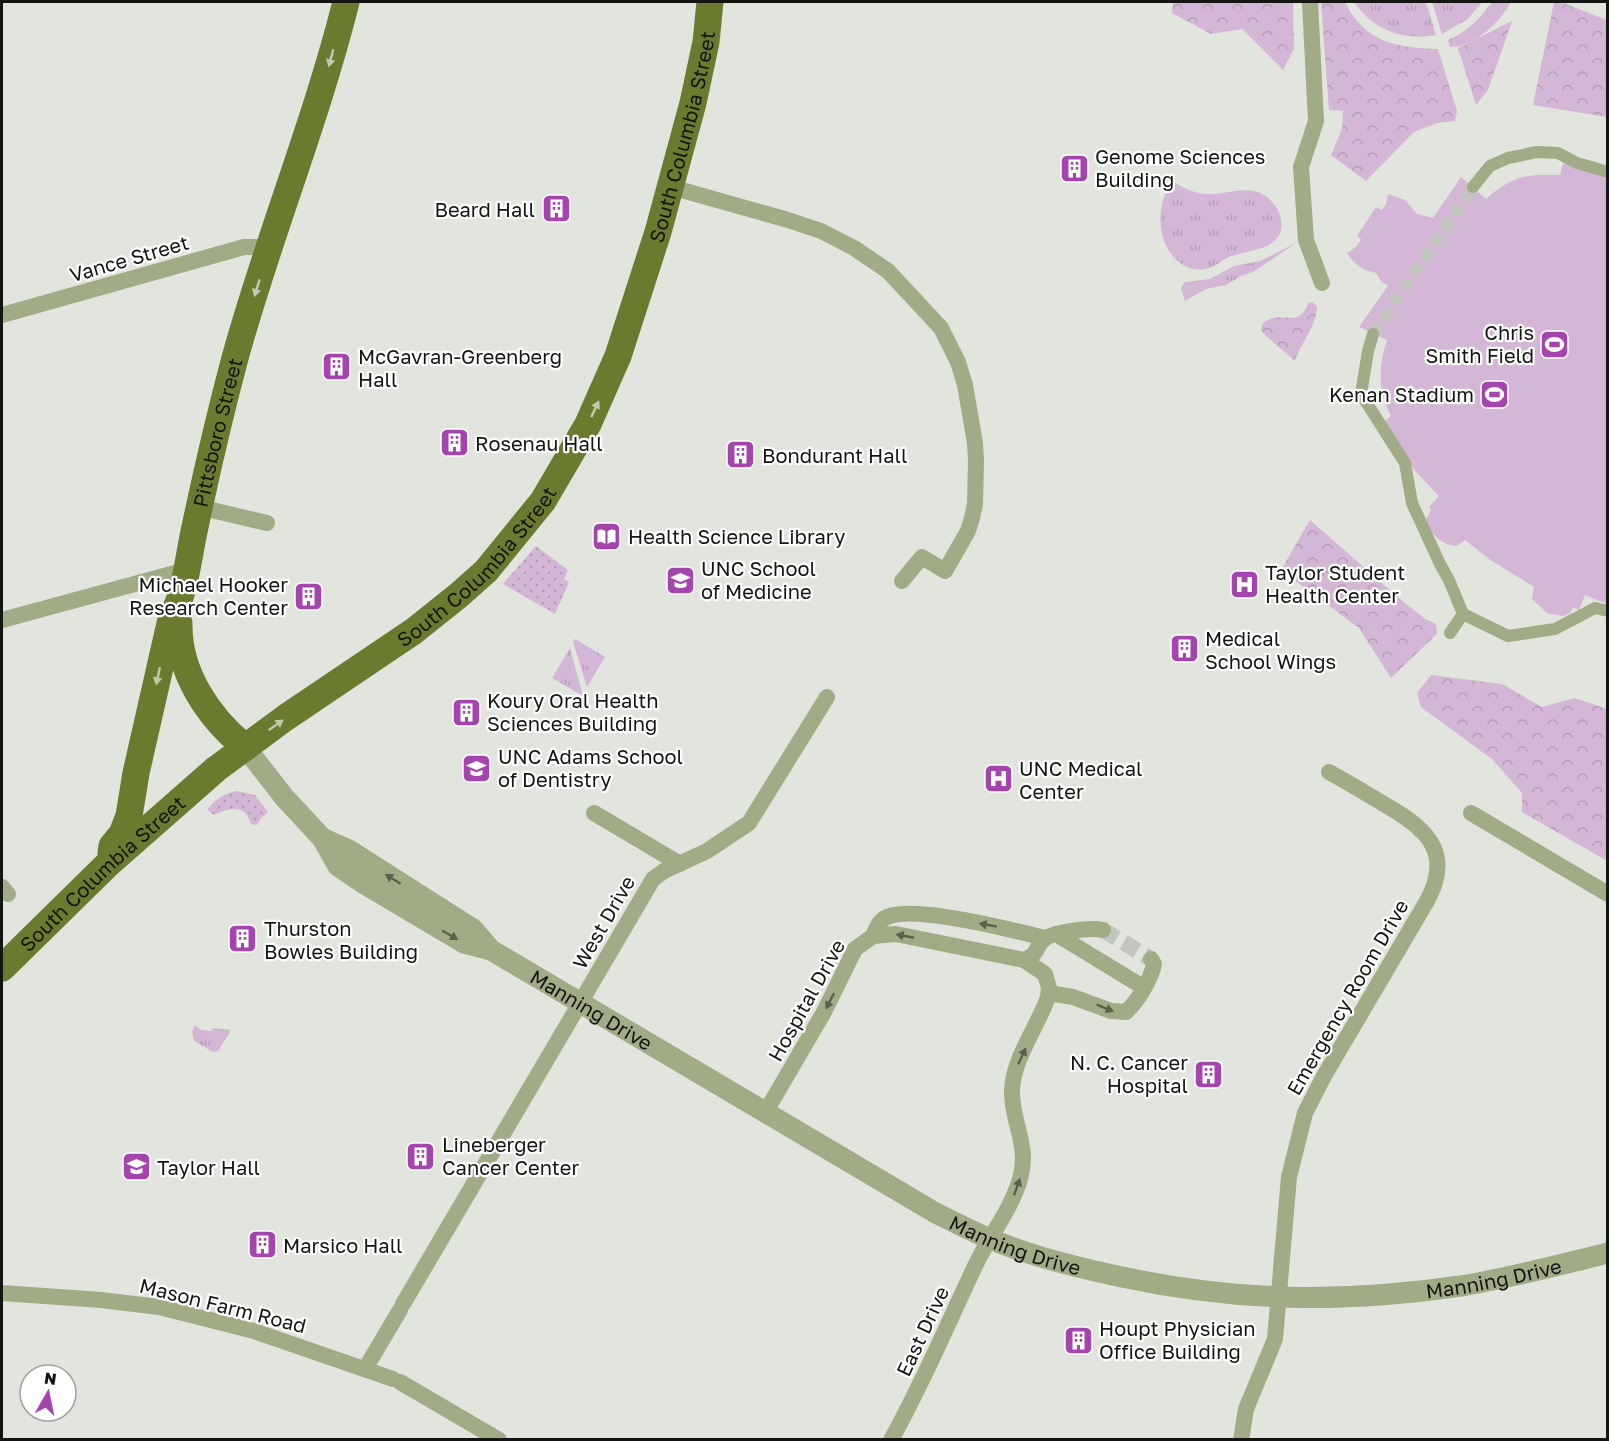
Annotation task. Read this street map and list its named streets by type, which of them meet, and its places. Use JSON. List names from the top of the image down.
{
  "streets": {
    "main road": ["South Columbia Street", "Pittsboro Street", "Manning Drive"],
    "street": [
      "Vance Street",
      "West Drive",
      "Emergency Room Drive",
      "Hospital Drive",
      "Mason Farm Road",
      "East Drive"
    ]
  },
  "crossings": [
    ["South Columbia Street", "Pittsboro Street"],
    ["South Columbia Street", "Manning Drive"],
    ["Vance Street", "Pittsboro Street"],
    ["Pittsboro Street", "Manning Drive"],
    ["West Drive", "Manning Drive"],
    ["West Drive", "Mason Farm Road"],
    ["Emergency Room Drive", "Manning Drive"],
    ["Hospital Drive", "Manning Drive"],
    ["Manning Drive", "East Drive"]
  ],
  "one_way": ["South Columbia Street", "Pittsboro Street", "Hospital Drive"],
  "places": {
    "building": [
      "Genome Sciences Building",
      "Beard Hall",
      "McGavran-Greenberg Hall",
      "Rosenau Hall",
      "Bondurant Hall",
      "Michael Hooker Research Center",
      "Medical School Wings",
      "Koury Oral Health Sciences Building",
      "Thurston Bowles Building",
      "N. C. Cancer Hospital",
      "Lineberger Cancer Center",
      "Marsico Hall",
      "Houpt Physician Office Building"
    ],
    "sports": ["Chris Smith Field", "Kenan Stadium"],
    "library": ["Health Science Library"],
    "school or university": ["UNC School of Medicine", "UNC Adams School of Dentistry", "Taylor Hall"],
    "hospital": ["Taylor Student Health Center", "UNC Medical Center"]
  },
  "north": "top"
}
